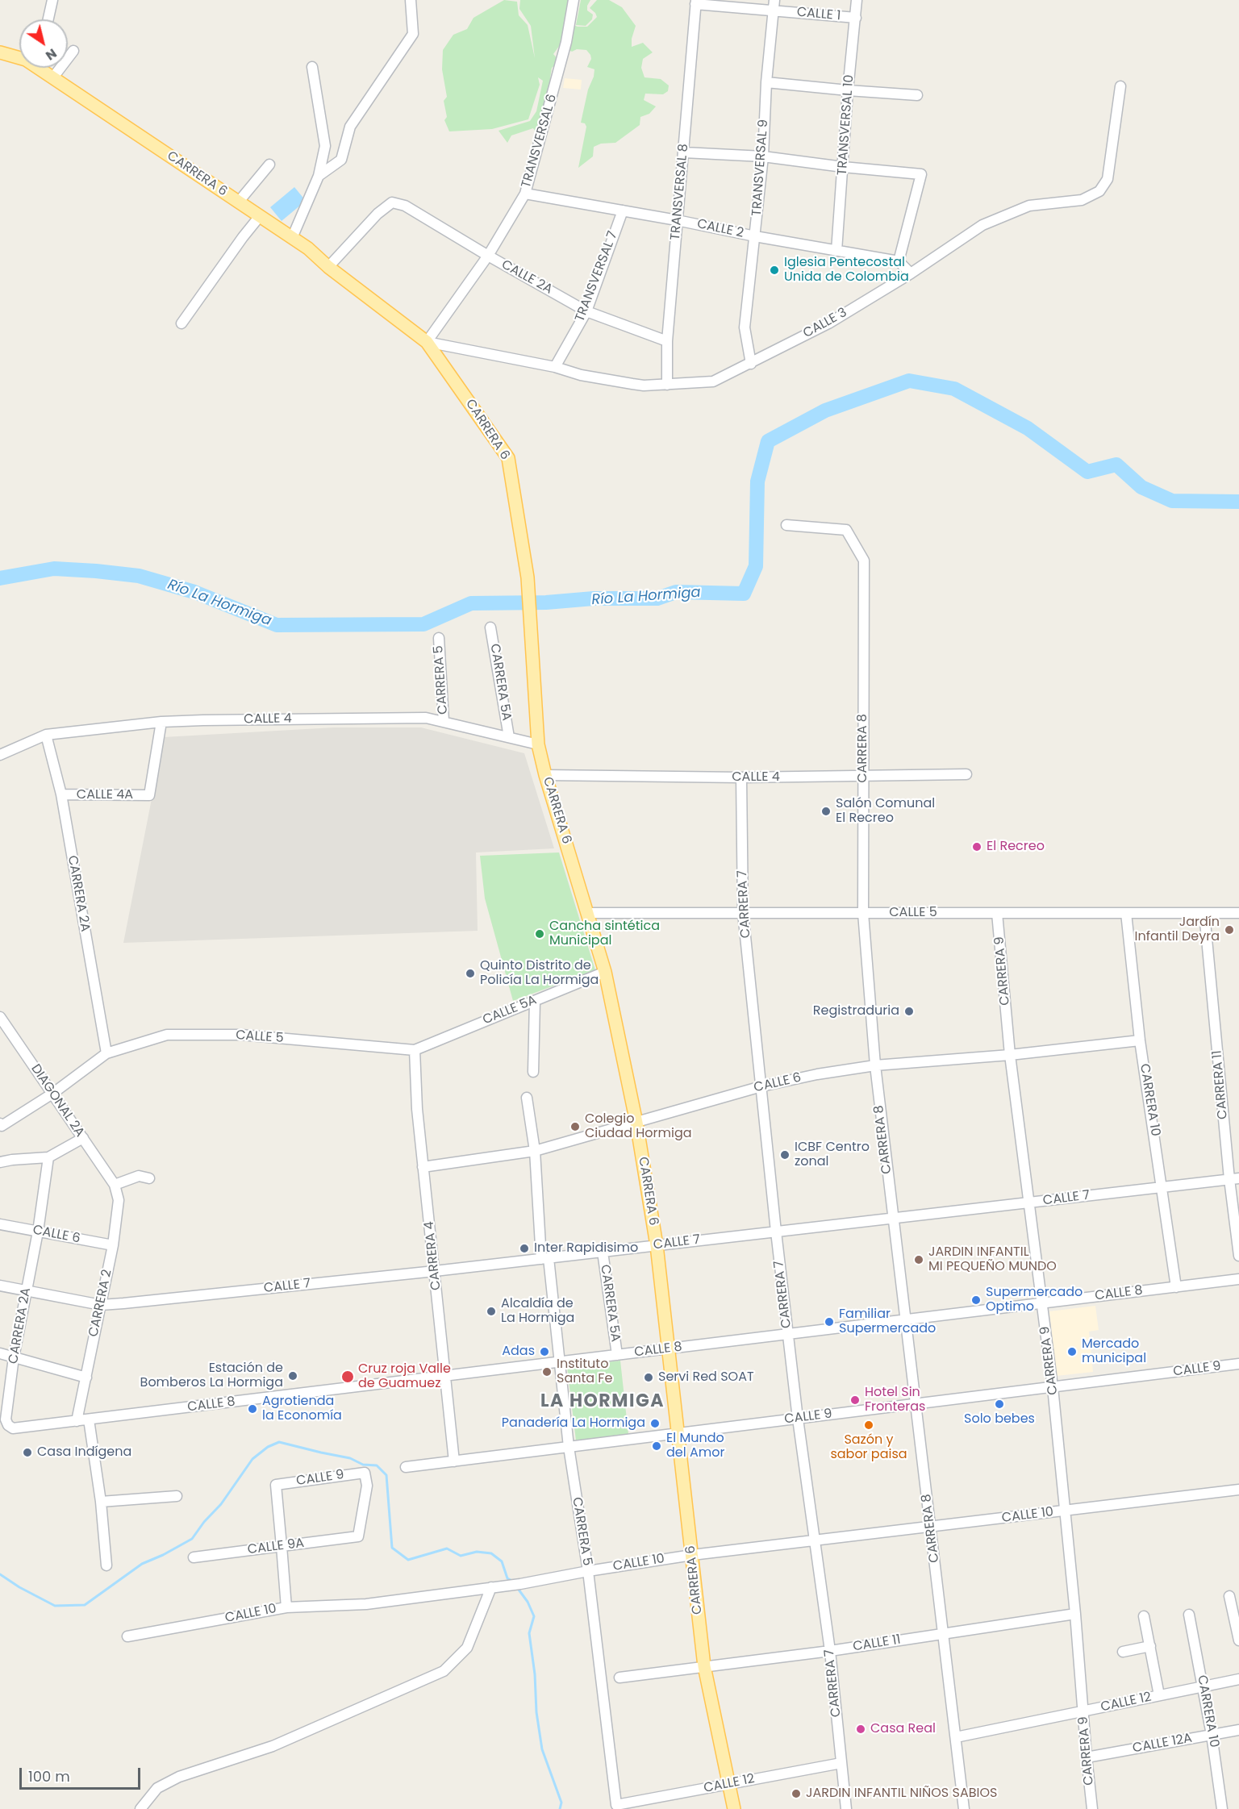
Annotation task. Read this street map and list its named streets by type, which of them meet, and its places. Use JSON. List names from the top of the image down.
{
  "streets": {
    "main road": ["CARRERA 6"],
    "street": [
      "CALLE 1",
      "TRANSVERSAL 10",
      "TRANSVERSAL 6",
      "TRANSVERSAL 9",
      "TRANSVERSAL 8",
      "CALLE 2",
      "TRANSVERSAL 7",
      "CALLE 2A",
      "CALLE 3",
      "CARRERA 5",
      "CARRERA 5A",
      "CALLE 4",
      "CARRERA 8",
      "CALLE 4A",
      "CARRERA 2A",
      "CARRERA 7",
      "CALLE 5",
      "CARRERA 9",
      "CALLE 5A",
      "CALLE 6",
      "CARRERA 11",
      "CARRERA 10",
      "DIAGONAL 2A",
      "CALLE 7",
      "CARRERA 4",
      "CALLE 8",
      "CARRERA 2",
      "CALLE 9",
      "CALLE 10",
      "CALLE 9A",
      "CALLE 11",
      "CALLE 12",
      "CALLE 12A"
    ]
  },
  "crossings": [
    ["CALLE 1", "TRANSVERSAL 10"],
    ["CALLE 1", "TRANSVERSAL 9"],
    ["CALLE 1", "TRANSVERSAL 8"],
    ["TRANSVERSAL 10", "CALLE 2"],
    ["TRANSVERSAL 6", "CARRERA 6"],
    ["TRANSVERSAL 6", "CALLE 2"],
    ["TRANSVERSAL 6", "CALLE 2A"],
    ["TRANSVERSAL 6", "CALLE 3"],
    ["TRANSVERSAL 9", "CALLE 2"],
    ["TRANSVERSAL 9", "CALLE 3"],
    ["CARRERA 6", "CALLE 2A"],
    ["CARRERA 6", "CALLE 3"],
    ["CARRERA 6", "CALLE 4"],
    ["CARRERA 6", "CALLE 5"],
    ["CARRERA 6", "CALLE 5A"],
    ["CARRERA 6", "CALLE 6"],
    ["CARRERA 6", "CALLE 7"],
    ["CARRERA 6", "CALLE 8"],
    ["CARRERA 6", "CALLE 9"],
    ["CARRERA 6", "CALLE 10"],
    ["CARRERA 6", "CALLE 11"],
    ["CARRERA 6", "CALLE 12"],
    ["TRANSVERSAL 8", "CALLE 2"],
    ["TRANSVERSAL 8", "CALLE 2A"],
    ["TRANSVERSAL 8", "CALLE 3"],
    ["CALLE 2", "TRANSVERSAL 7"],
    ["TRANSVERSAL 7", "CALLE 2A"],
    ["TRANSVERSAL 7", "CALLE 3"],
    ["CARRERA 5", "CALLE 4"],
    ["CARRERA 5", "CALLE 6"],
    ["CARRERA 5", "CALLE 7"],
    ["CARRERA 5", "CALLE 8"],
    ["CARRERA 5", "CALLE 9"],
    ["CARRERA 5", "CALLE 10"],
    ["CARRERA 5", "CALLE 12"],
    ["CARRERA 5A", "CALLE 4"],
    ["CARRERA 5A", "CALLE 7"],
    ["CARRERA 5A", "CALLE 8"],
    ["CALLE 4", "CARRERA 8"],
    ["CALLE 4", "CALLE 4A"],
    ["CALLE 4", "CARRERA 2A"],
    ["CALLE 4", "CARRERA 7"],
    ["CARRERA 8", "CALLE 5"],
    ["CARRERA 8", "CALLE 6"],
    ["CARRERA 8", "CALLE 7"],
    ["CARRERA 8", "CALLE 8"],
    ["CARRERA 8", "CALLE 9"],
    ["CARRERA 8", "CALLE 10"],
    ["CARRERA 8", "CALLE 11"],
    ["CARRERA 8", "CALLE 12"],
    ["CALLE 4A", "CARRERA 2A"],
    ["CARRERA 2A", "CALLE 5"],
    ["CARRERA 2A", "CALLE 6"],
    ["CARRERA 2A", "CALLE 7"],
    ["CARRERA 2A", "CALLE 8"],
    ["CARRERA 2A", "CARRERA 2"],
    ["CARRERA 7", "CALLE 5"],
    ["CARRERA 7", "CALLE 6"],
    ["CARRERA 7", "CALLE 7"],
    ["CARRERA 7", "CALLE 8"],
    ["CARRERA 7", "CALLE 9"],
    ["CARRERA 7", "CALLE 10"],
    ["CARRERA 7", "CALLE 11"],
    ["CARRERA 7", "CALLE 12"],
    ["CALLE 5", "CARRERA 9"],
    ["CALLE 5", "CALLE 5A"],
    ["CALLE 5", "CARRERA 11"],
    ["CALLE 5", "CARRERA 10"],
    ["CALLE 5", "CARRERA 4"],
    ["CARRERA 9", "CALLE 6"],
    ["CARRERA 9", "CALLE 7"],
    ["CARRERA 9", "CALLE 8"],
    ["CARRERA 9", "CALLE 9"],
    ["CARRERA 9", "CALLE 10"],
    ["CARRERA 9", "CALLE 11"],
    ["CARRERA 9", "CALLE 12"],
    ["CARRERA 9", "CALLE 12A"],
    ["CALLE 5A", "CARRERA 4"],
    ["CALLE 6", "CARRERA 10"],
    ["CALLE 6", "CARRERA 4"],
    ["CALLE 6", "CARRERA 2"],
    ["CARRERA 11", "CALLE 7"],
    ["CARRERA 10", "CALLE 7"],
    ["CARRERA 10", "CALLE 8"],
    ["CARRERA 10", "CALLE 12"],
    ["CARRERA 10", "CALLE 12A"],
    ["DIAGONAL 2A", "CARRERA 2"],
    ["CALLE 7", "CARRERA 4"],
    ["CALLE 7", "CARRERA 2"],
    ["CARRERA 4", "CALLE 8"],
    ["CARRERA 4", "CALLE 9"],
    ["CALLE 8", "CARRERA 2"],
    ["CALLE 9", "CALLE 9A"]
  ],
  "districts": ["LA HORMIGA"],
  "water": ["Río La Hormiga"],
  "places": [
    "Iglesia Pentecostal Unida de Colombia",
    "Salón Comunal El Recreo",
    "El Recreo",
    "Jardín Infantil Deyra",
    "Cancha sintética Municipal",
    "Quinto Distrito de Policía La Hormiga",
    "Registraduria",
    "Colegio Ciudad Hormiga",
    "ICBF Centro zonal",
    "Inter Rapidisimo",
    "JARDIN INFANTIL MI PEQUEÑO MUNDO",
    "Supermercado Optimo",
    "Alcaldía de La Hormiga",
    "Familiar Supermercado",
    "Adas",
    "Mercado municipal",
    "Instituto Santa Fe",
    "Estación de Bomberos La Hormiga",
    "Cruz roja Valle de Guamuez",
    "Servi Red SOAT",
    "Hotel Sin Fronteras",
    "Solo bebes",
    "Agrotienda la Economía",
    "Panadería La Hormiga",
    "Sazón y sabor paisa",
    "El Mundo del Amor",
    "Casa Indígena",
    "Casa Real",
    "JARDIN INFANTIL NIÑOS SABIOS"
  ],
  "scale_bar": "100 m",
  "north": "bottom right"
}
